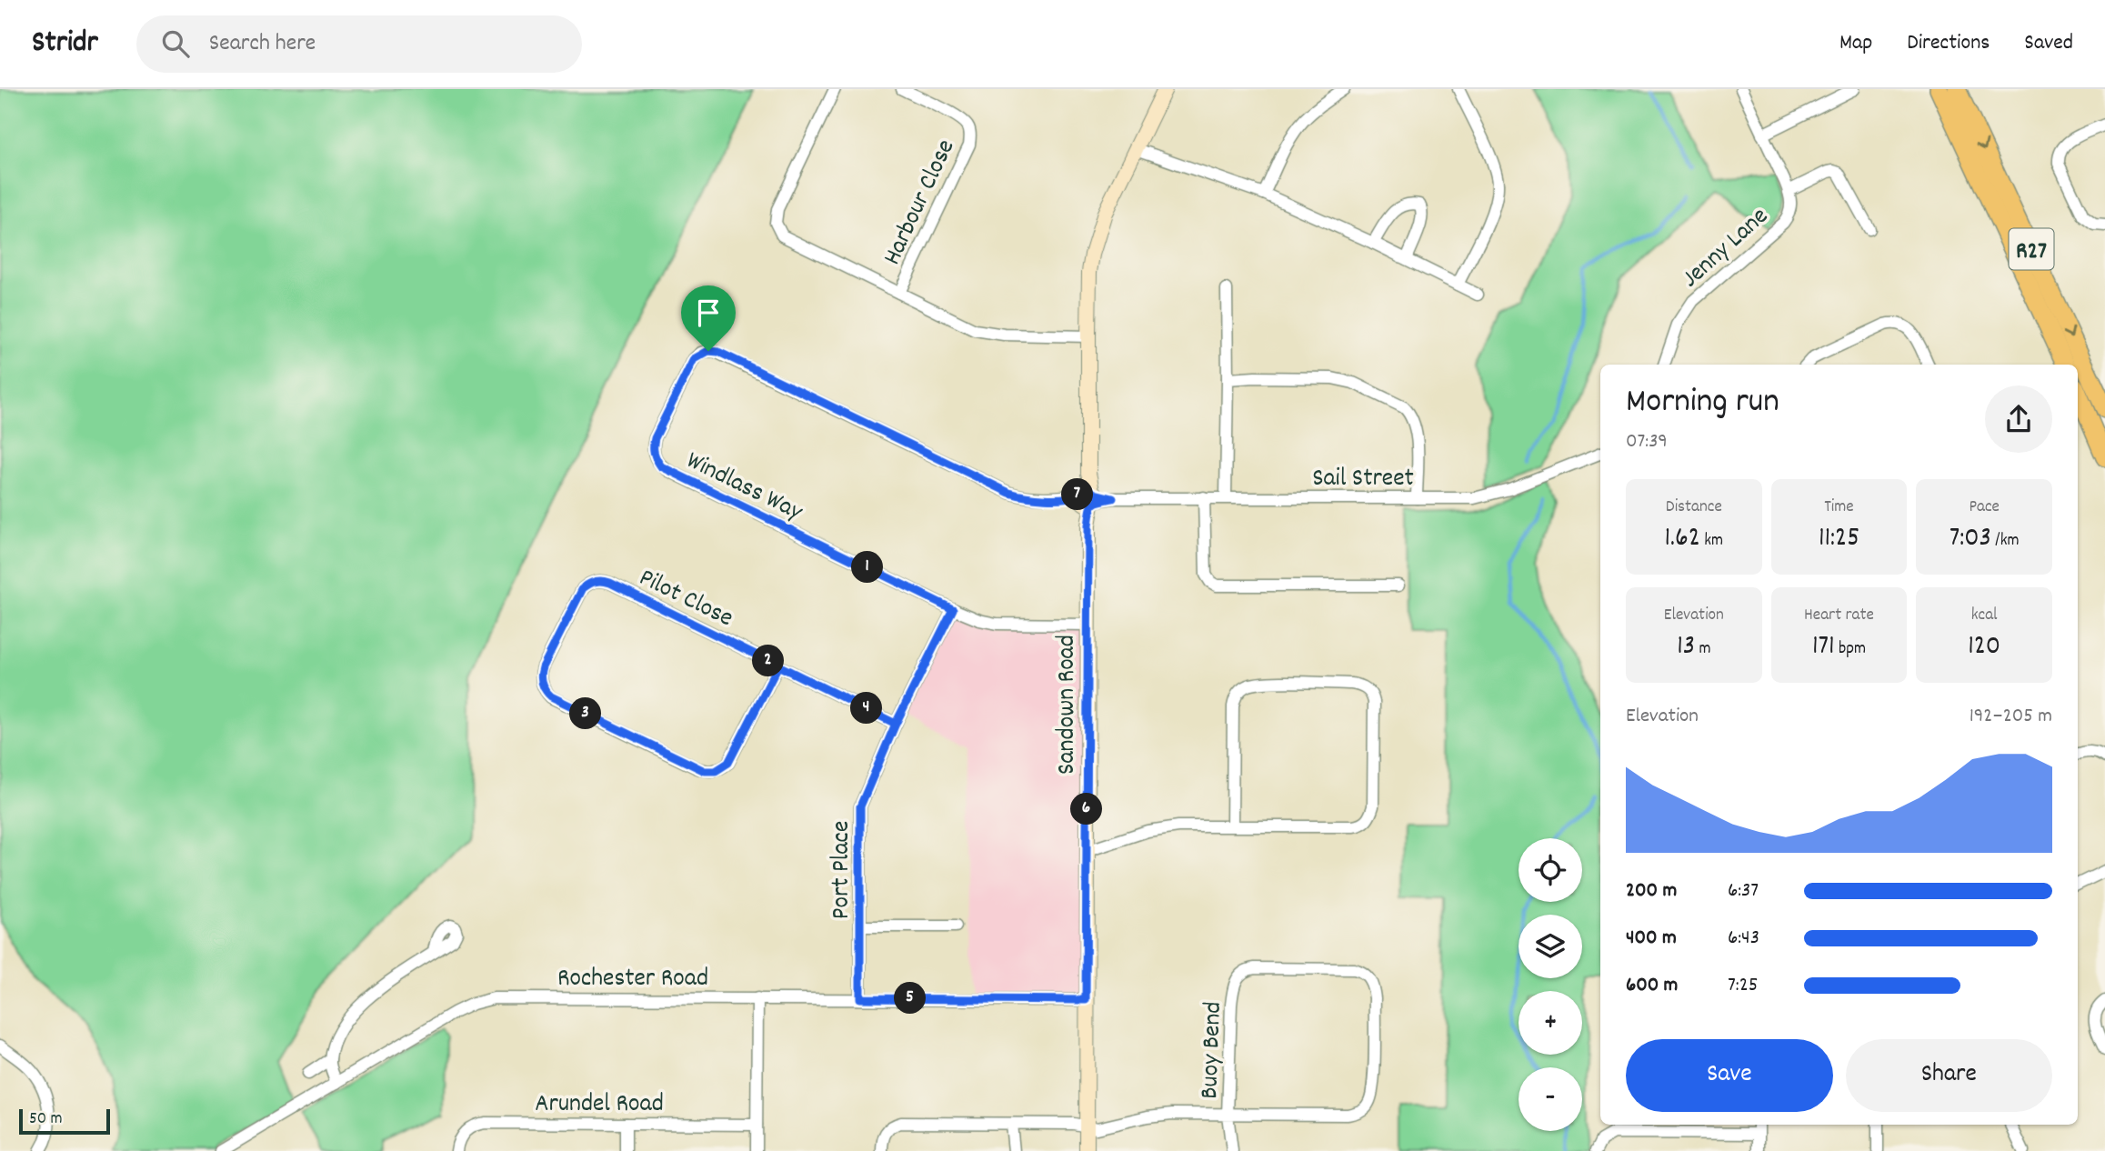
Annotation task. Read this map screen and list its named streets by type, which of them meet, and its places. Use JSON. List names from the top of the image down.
{
  "streets": {
    "main road": ["R27"],
    "street": [
      "Harbour Close",
      "Jenny Lane",
      "Sail Street",
      "Windlass Way",
      "Pilot Close",
      "Sandown Road",
      "Port Place",
      "Rochester Road",
      "Buoy Bend",
      "Arundel Road"
    ]
  },
  "crossings": [
    ["Harbour Close", "Sandown Road"],
    ["Sail Street", "Windlass Way"],
    ["Sail Street", "Sandown Road"],
    ["Windlass Way", "Sandown Road"],
    ["Windlass Way", "Port Place"],
    ["Pilot Close", "Port Place"],
    ["Sandown Road", "Rochester Road"],
    ["Sandown Road", "Buoy Bend"],
    ["Port Place", "Rochester Road"]
  ],
  "scale_bar": "50 m",
  "page": {
    "header": "Stridr",
    "search": "Search here",
    "nav": ["Map", "Directions", "Saved"],
    "heading": ["Morning run", "07:39"],
    "stats": [
      ["Distance", "1.62 km"],
      ["Time", "11:25"],
      ["Pace", "7:03 /km"],
      ["Elevation", "13 m"],
      ["Heart rate", "171 bpm"],
      ["kcal", "120"]
    ],
    "pins": [
      "7",
      "1",
      "2",
      "4",
      "3",
      "6",
      "5"
    ],
    "chart": ["Elevation", "192–205 m"],
    "map_buttons": ["+", "−"],
    "list": [
      {
        "name": "200 m",
        "note": "6:37"
      },
      {
        "name": "400 m",
        "note": "6:43"
      },
      {
        "name": "600 m",
        "note": "7:25"
      }
    ],
    "buttons": ["Save", "Share"],
    "scale": "50 m"
  }
}
